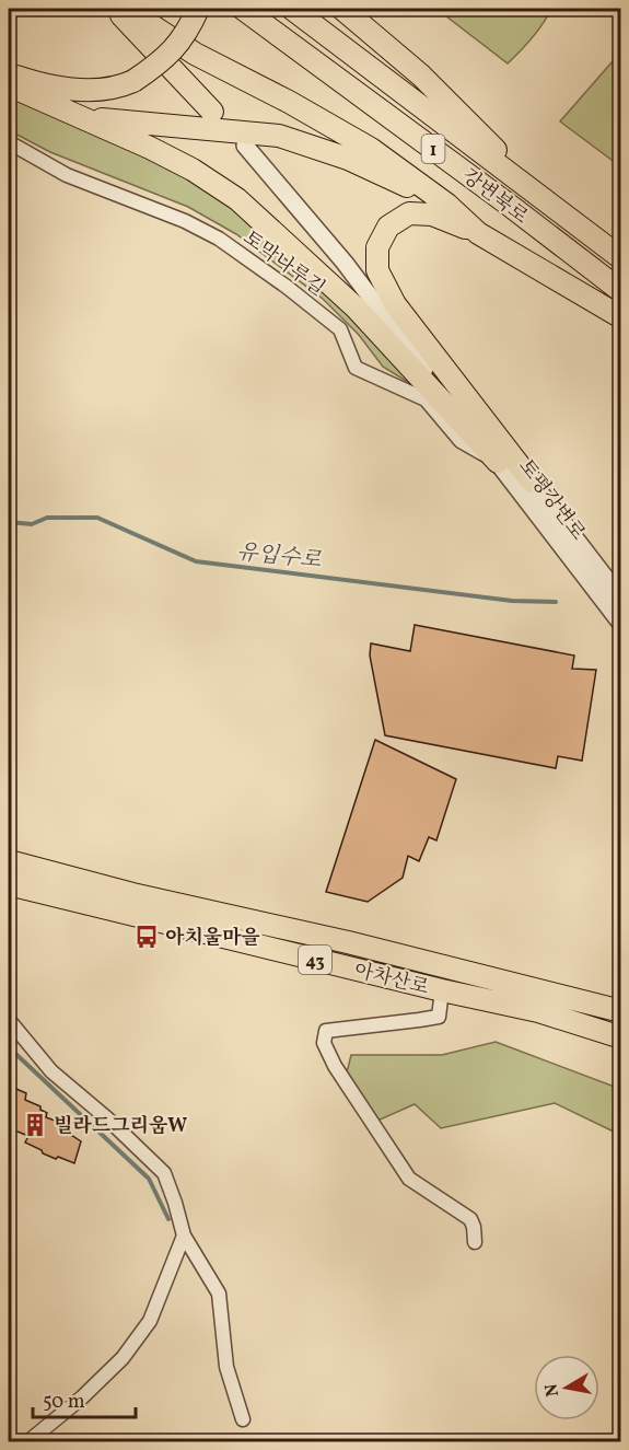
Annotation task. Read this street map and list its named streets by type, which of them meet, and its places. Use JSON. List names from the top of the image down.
{
  "streets": {
    "main road": [
      "1",
      "강변북로",
      "43",
      "아차산로"
    ],
    "street": ["토막나루길", "토평강변로"]
  },
  "crossings": [
    ["토막나루길", "토평강변로"]
  ],
  "water": ["유입수로"],
  "places": {
    "bus stop": ["아치울마을"],
    "building": ["빌라드그리움W"]
  },
  "scale_bar": "50 m",
  "north": "left"
}
